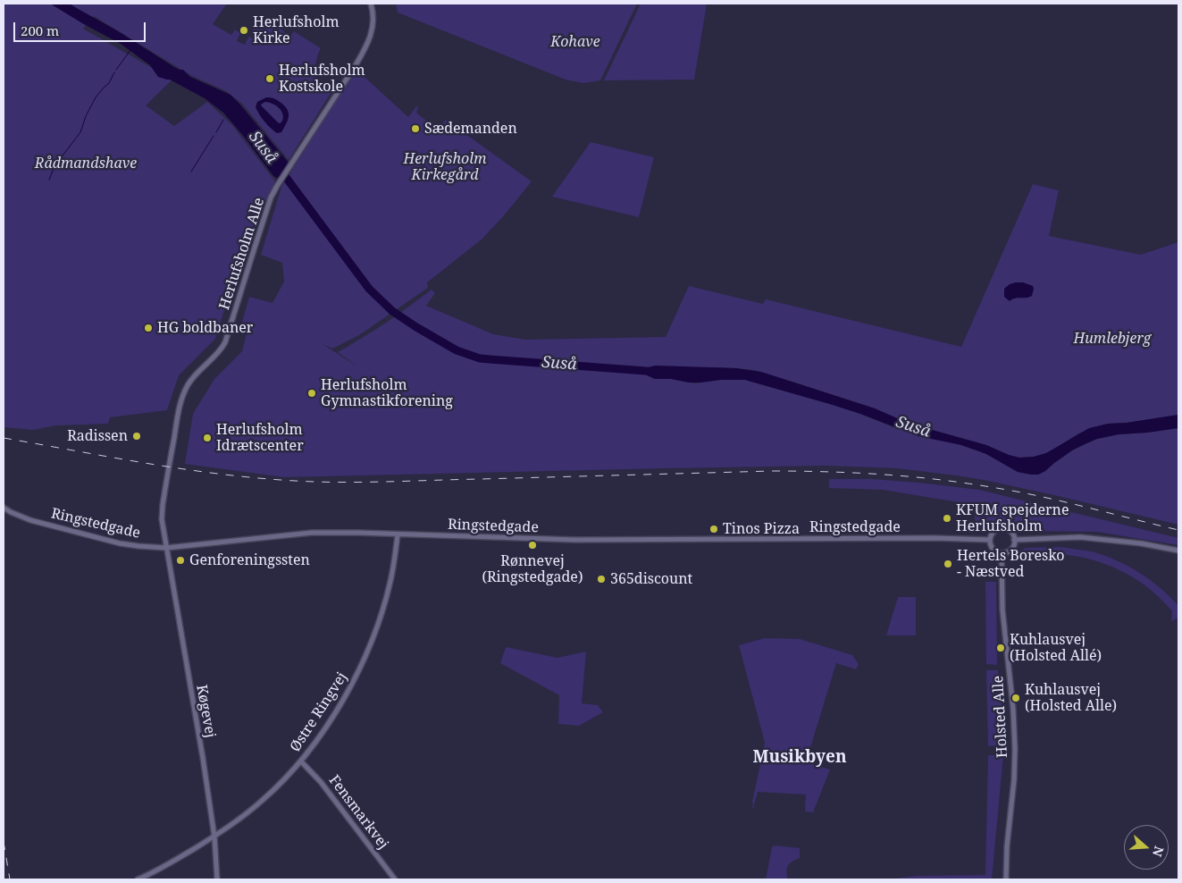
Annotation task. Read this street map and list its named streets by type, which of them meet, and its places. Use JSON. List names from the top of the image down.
{
  "streets": {
    "street": [
      "Herlufsholm Alle",
      "Ringstedgade",
      "Køgevej",
      "Østre Ringvej",
      "Holsted Alle",
      "Fensmarkvej"
    ]
  },
  "crossings": [
    ["Herlufsholm Alle", "Ringstedgade"],
    ["Herlufsholm Alle", "Køgevej"],
    ["Ringstedgade", "Køgevej"],
    ["Ringstedgade", "Østre Ringvej"],
    ["Ringstedgade", "Holsted Alle"],
    ["Køgevej", "Østre Ringvej"],
    ["Østre Ringvej", "Fensmarkvej"]
  ],
  "districts": ["Musikbyen"],
  "water": ["Suså"],
  "parks": [
    "Kohave",
    "Herlufsholm Kirkegård",
    "Rådmandshave",
    "Humlebjerg"
  ],
  "places": [
    "Herlufsholm Kirke",
    "Herlufsholm Kostskole",
    "Sædemanden",
    "HG boldbaner",
    "Herlufsholm Gymnastikforening",
    "Radissen",
    "Herlufsholm Idrætscenter",
    "KFUM spejderne Herlufsholm",
    "Tinos Pizza",
    "Rønnevej (Ringstedgade)",
    "Genforeningssten",
    "Hertels Boresko - Næstved",
    "365discount",
    "Kuhlausvej (Holsted Allé)",
    "Kuhlausvej (Holsted Alle)"
  ],
  "scale_bar": "200 m",
  "north": "right"
}
